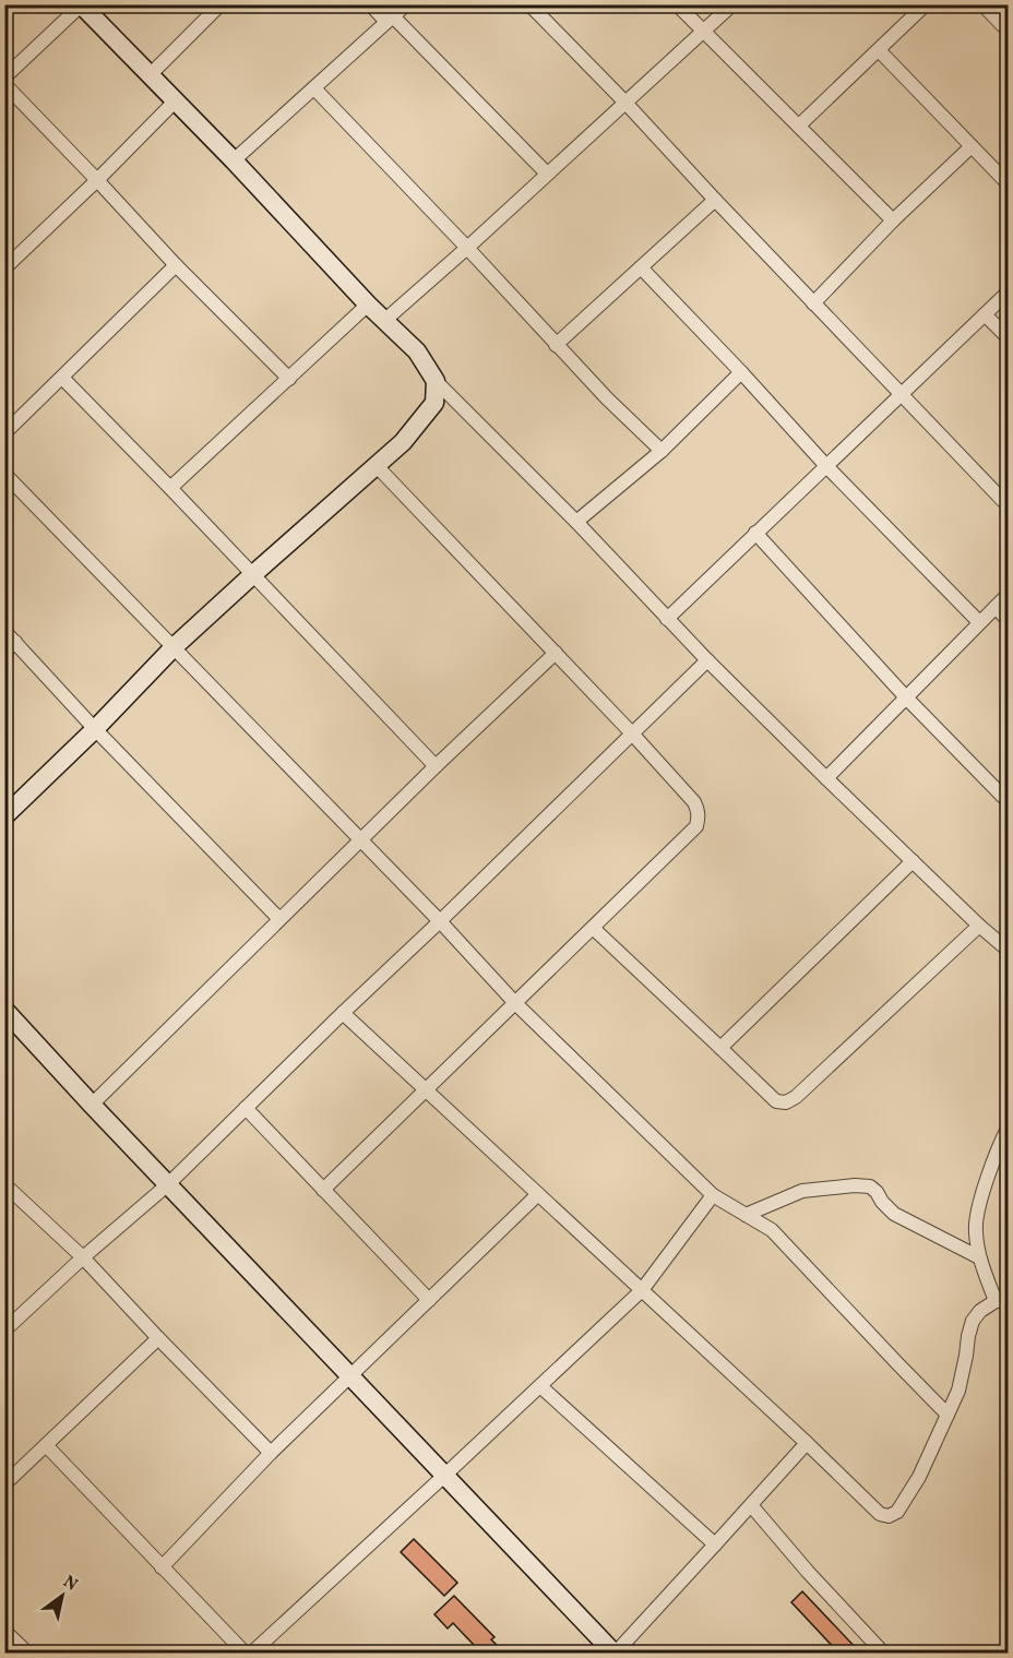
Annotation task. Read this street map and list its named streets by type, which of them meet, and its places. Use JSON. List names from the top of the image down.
{
  "north": "top right"
}
